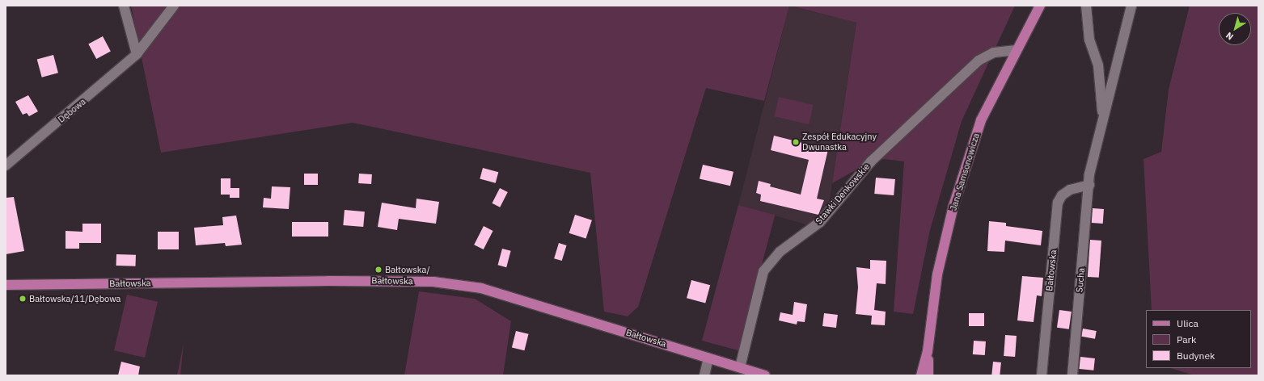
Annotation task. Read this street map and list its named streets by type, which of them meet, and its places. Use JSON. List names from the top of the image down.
{
  "streets": {
    "main road": ["Jana Samsonowicza", "Bałtowska"],
    "street": ["Dębowa", "Stawki Denkowskie", "Sucha"]
  },
  "crossings": [
    ["Jana Samsonowicza", "Stawki Denkowskie"],
    ["Stawki Denkowskie", "Bałtowska"],
    ["Bałtowska", "Sucha"]
  ],
  "places": ["Zespół Edukacyjny Dwunastka", "Bałtowska/", "Bałtowska/11/Dębowa"],
  "legend": ["Ulica", "Park", "Budynek"],
  "north": "bottom left"
}
